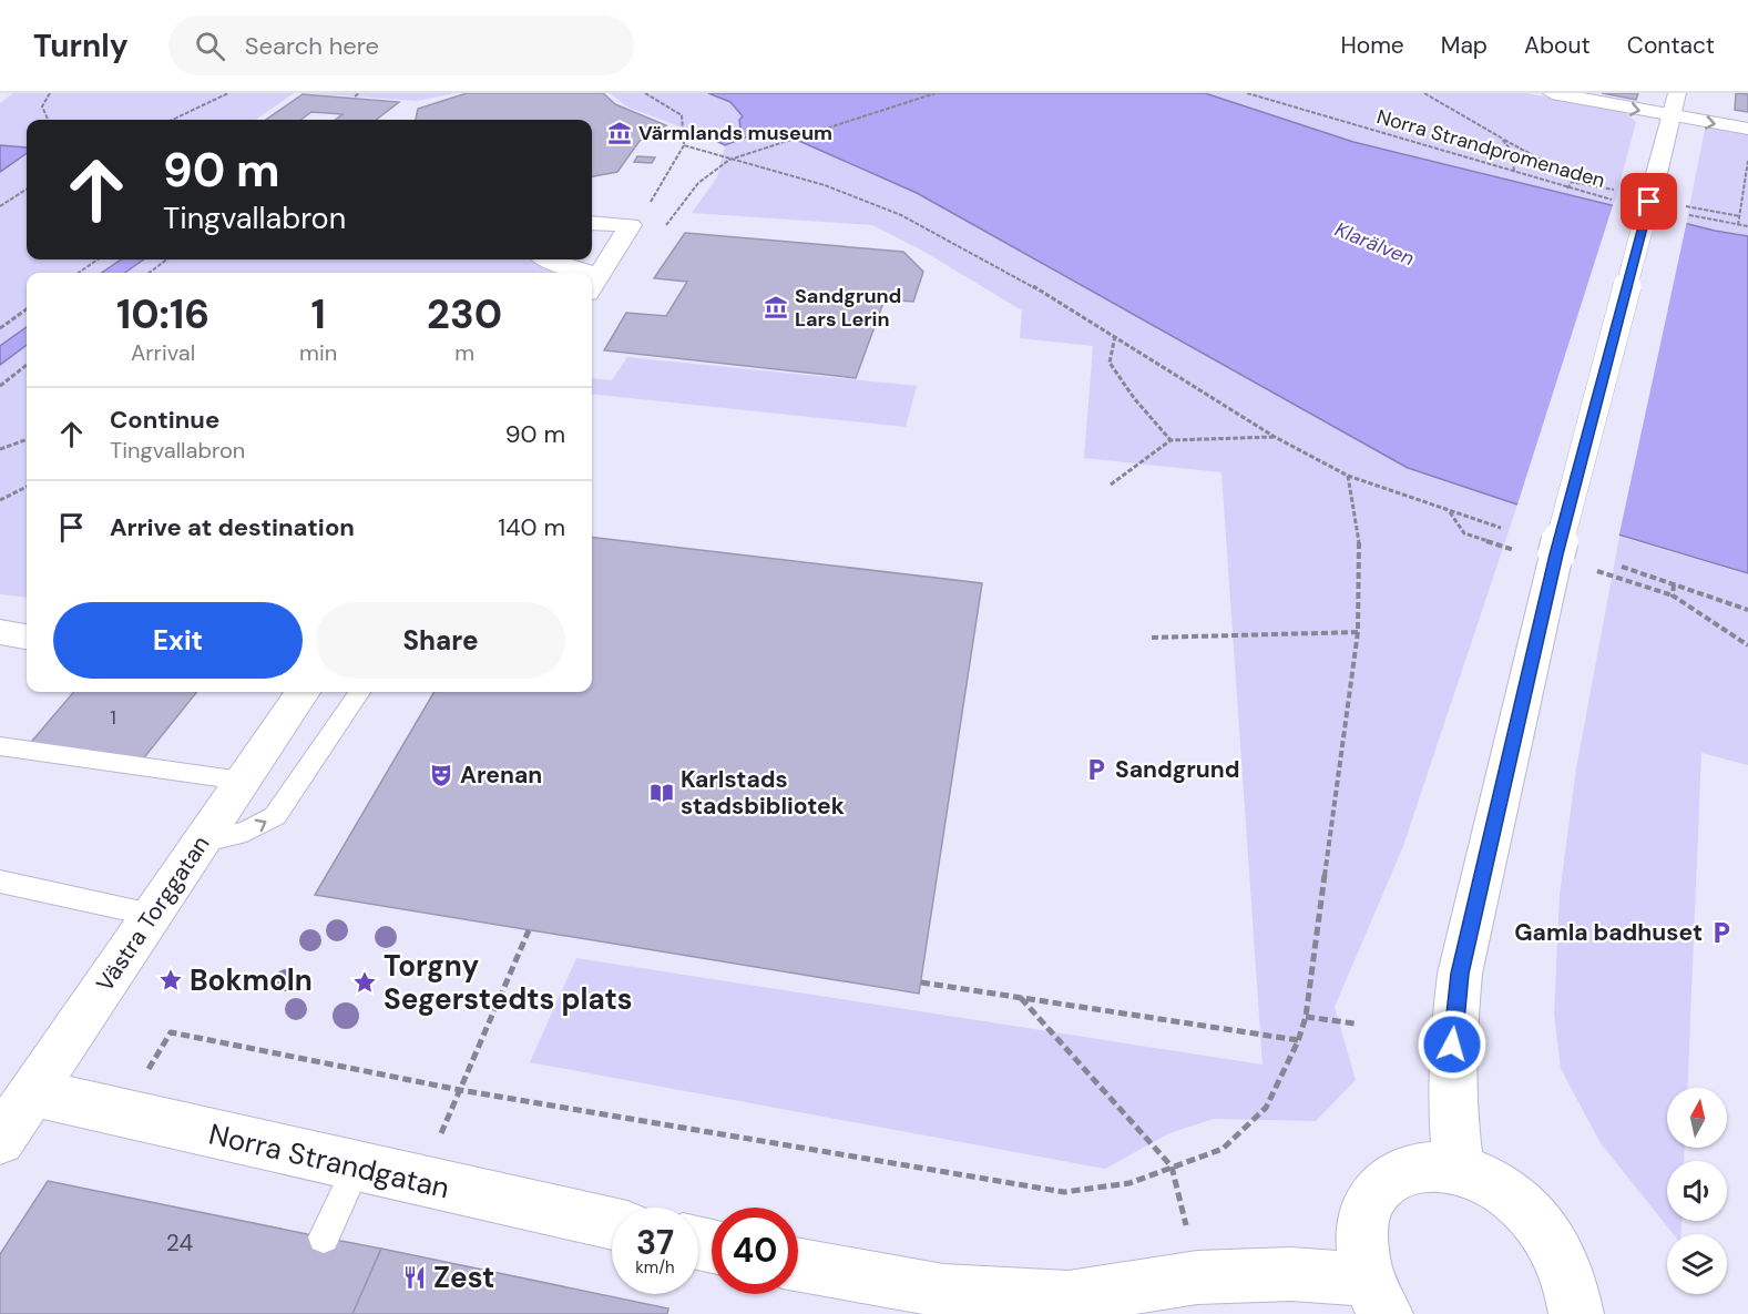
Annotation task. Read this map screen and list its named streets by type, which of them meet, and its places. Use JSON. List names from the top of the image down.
{
  "streets": {
    "street": ["Västra Torggatan", "Norra Strandgatan"],
    "path": ["Norra Strandpromenaden"]
  },
  "crossings": [
    ["Västra Torggatan", "Norra Strandgatan"]
  ],
  "water": ["Klarälven"],
  "places": {
    "museum": ["Värmlands museum", "Sandgrund Lars Lerin"],
    "parking": ["Sandgrund", "Gamla badhuset"],
    "theatre": ["Arenan"],
    "library": ["Karlstads stadsbibliotek"],
    "place": ["Bokmoln", "Torgny Segerstedts plats"],
    "restaurant": ["Zest"]
  },
  "house_numbers": ["1", "24"],
  "north": "top",
  "page": {
    "header": "Turnly",
    "search": "Search here",
    "nav": [
      "Home",
      "Map",
      "About",
      "Contact"
    ],
    "turn": ["90 m", "Tingvallabron"],
    "eta": [
      "10:16",
      "Arrival",
      "1",
      "min",
      "230",
      "m"
    ],
    "list": [
      {
        "name": "Continue",
        "note": "Tingvallabron",
        "value": "90 m"
      },
      {
        "name": "Arrive at destination",
        "value": "140 m"
      }
    ],
    "buttons": ["Exit", "Share"],
    "speed": "37 km/h",
    "limit": "40"
  }
}
